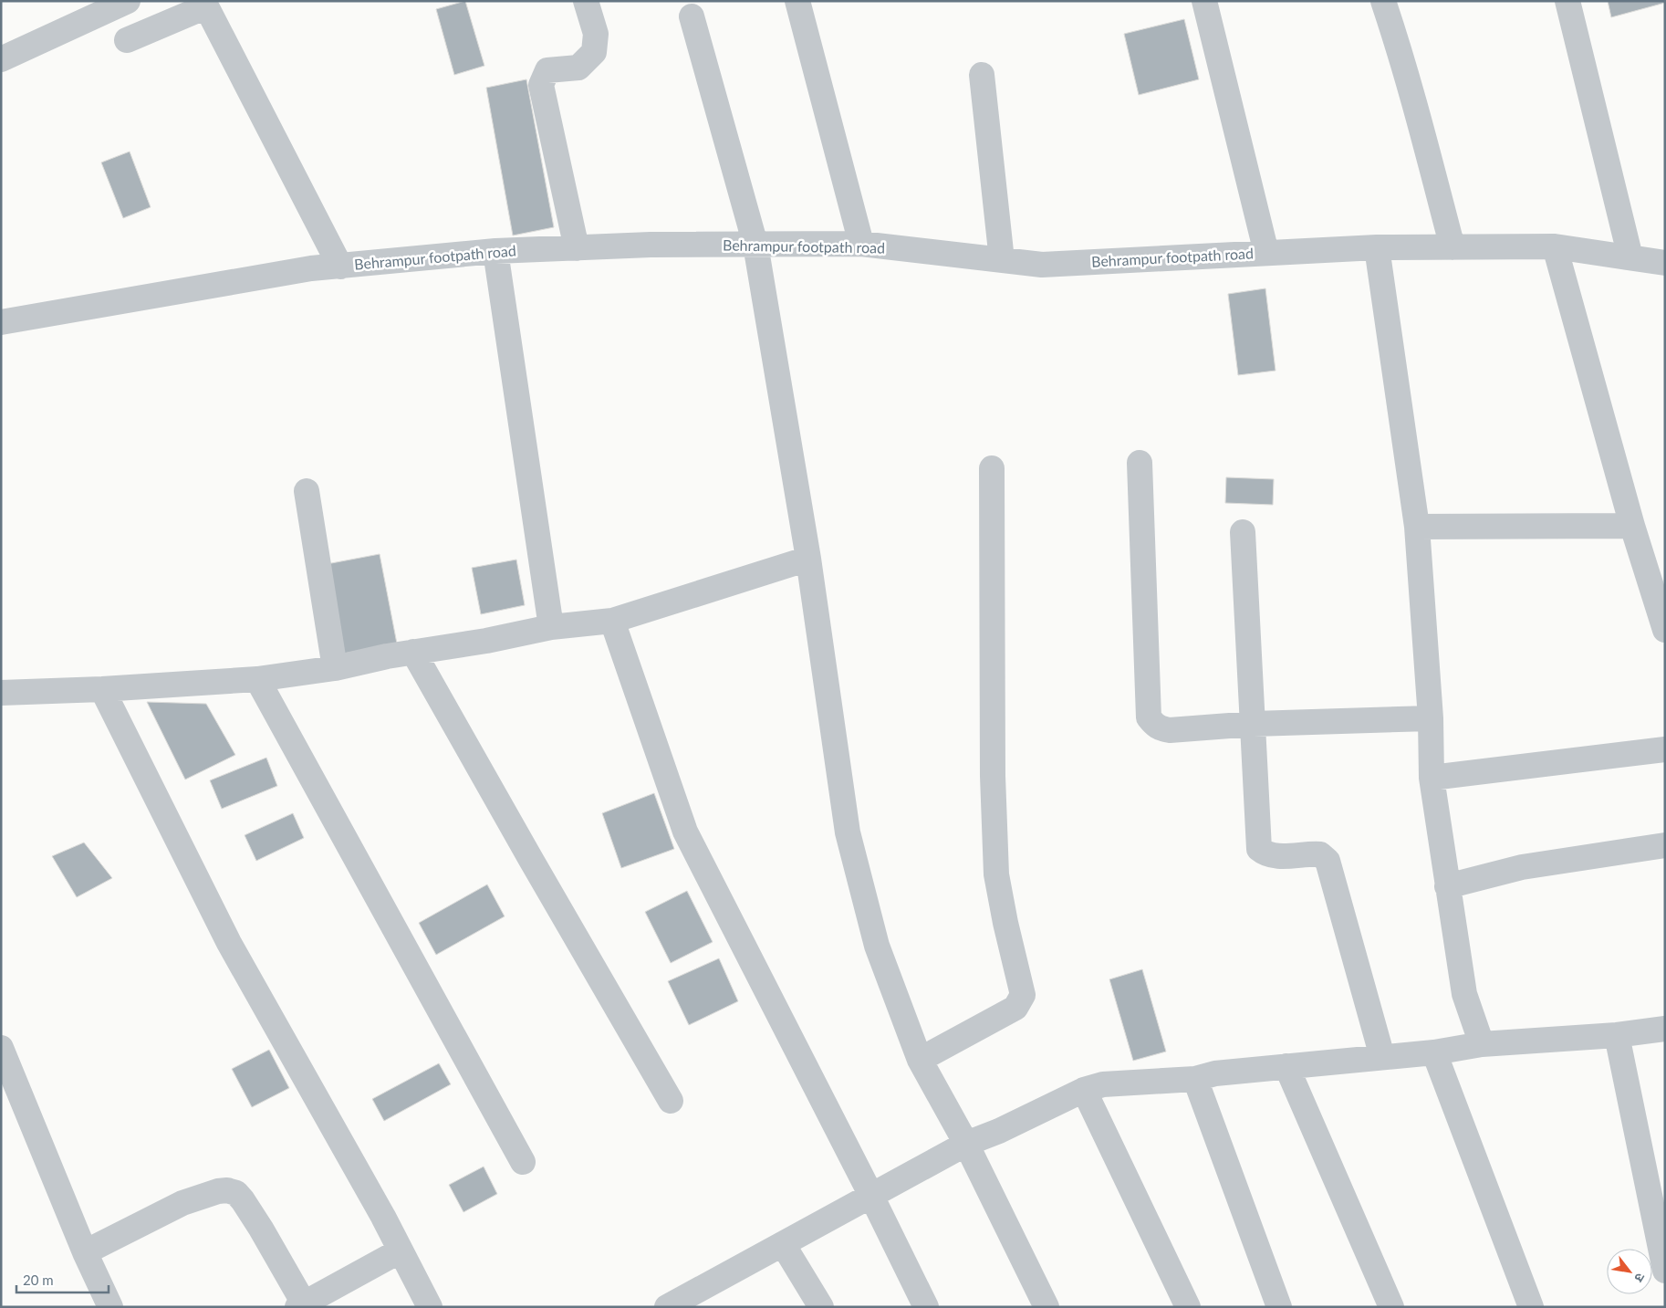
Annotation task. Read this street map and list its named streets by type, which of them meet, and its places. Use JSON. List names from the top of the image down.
{
  "streets": {
    "street": ["Behrampur footpath road"]
  },
  "scale_bar": "20 m",
  "north": "bottom right"
}
